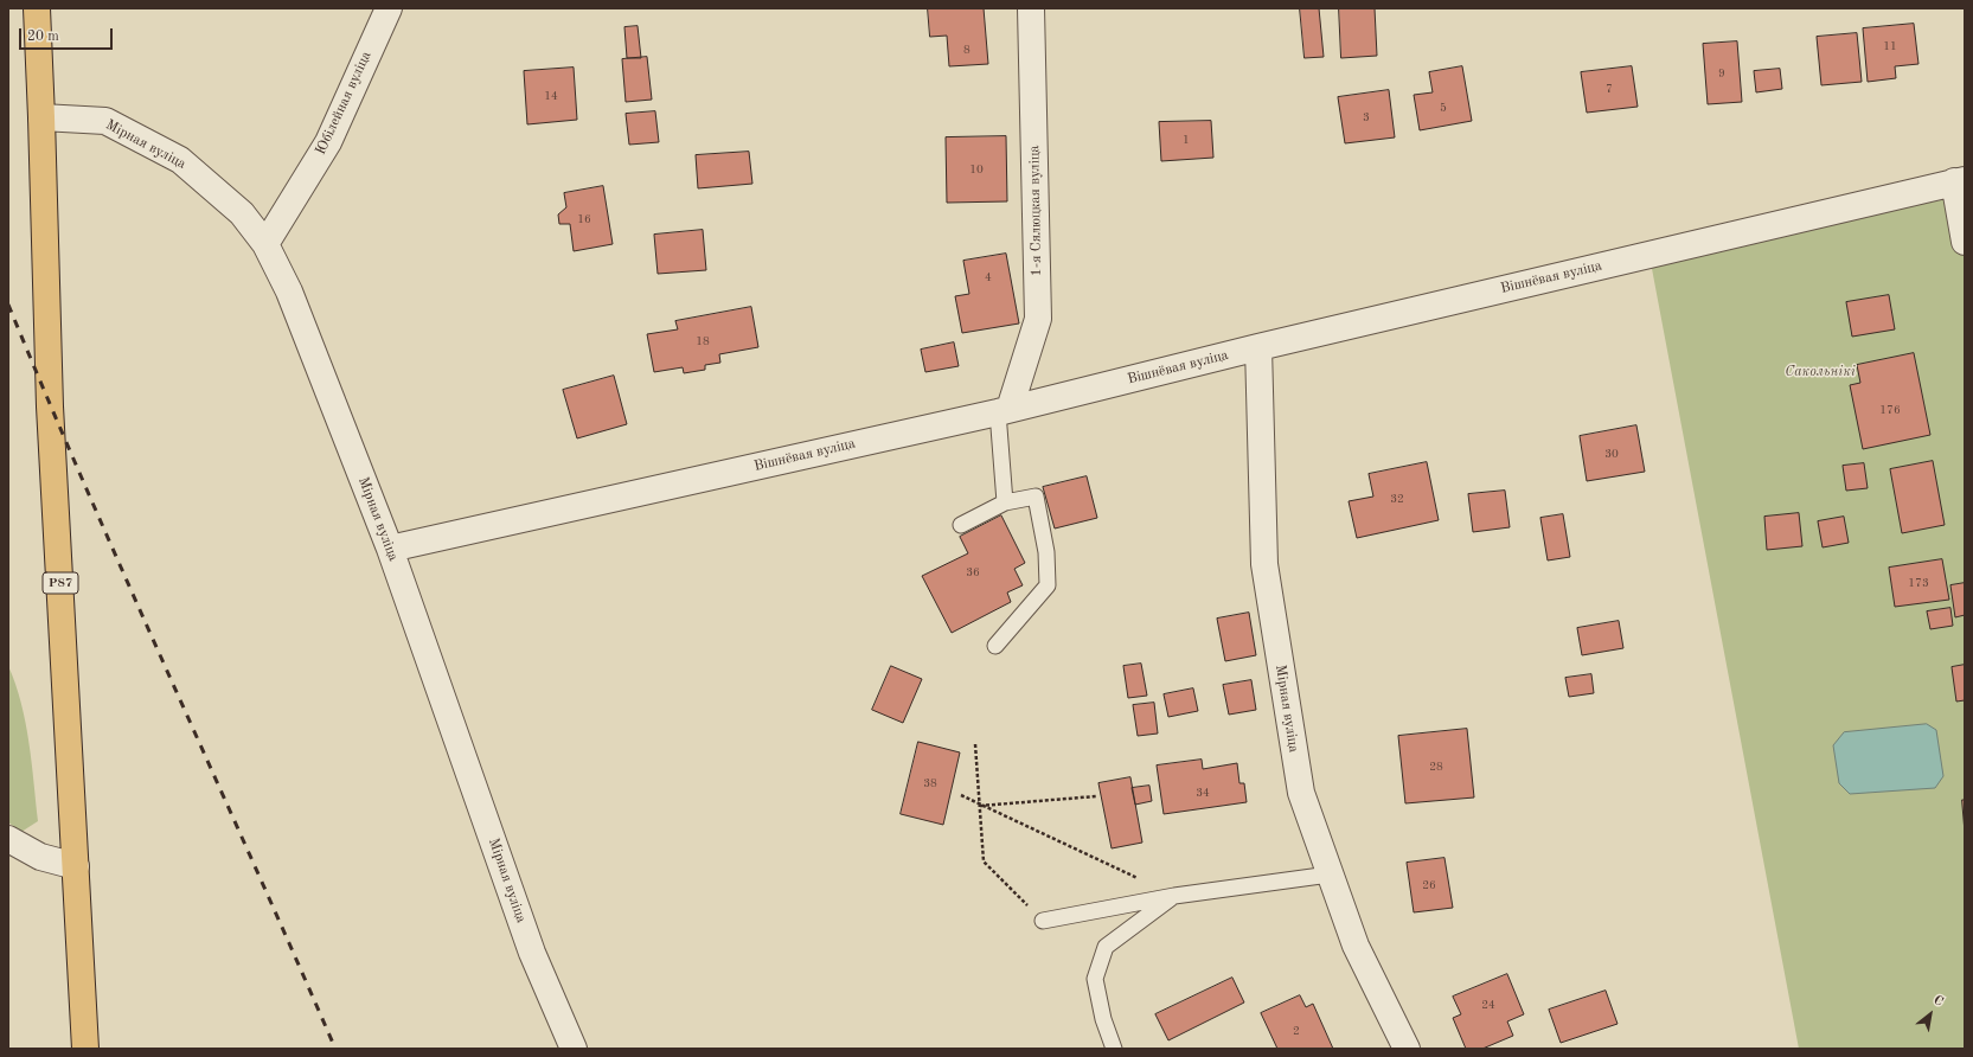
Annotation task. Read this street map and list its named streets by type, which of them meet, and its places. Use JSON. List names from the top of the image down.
{
  "streets": {
    "main road": ["Р87"],
    "street": [
      "Юбілейная вуліца",
      "Мірная вуліца",
      "1-я Сялюцкая вуліца",
      "Вішнёвая вуліца"
    ]
  },
  "crossings": [
    ["Юбілейная вуліца", "Мірная вуліца"],
    ["Мірная вуліца", "Вішнёвая вуліца"],
    ["Мірная вуліца", "Р87"],
    ["1-я Сялюцкая вуліца", "Вішнёвая вуліца"]
  ],
  "parks": ["Сакольнікі"],
  "house_numbers": [
    "11",
    "8",
    "9",
    "7",
    "14",
    "5",
    "3",
    "1",
    "10",
    "16",
    "4",
    "18",
    "176",
    "30",
    "32",
    "36",
    "173",
    "28",
    "38",
    "34",
    "26",
    "24",
    "2"
  ],
  "scale_bar": "20 m",
  "north": "top right"
}
